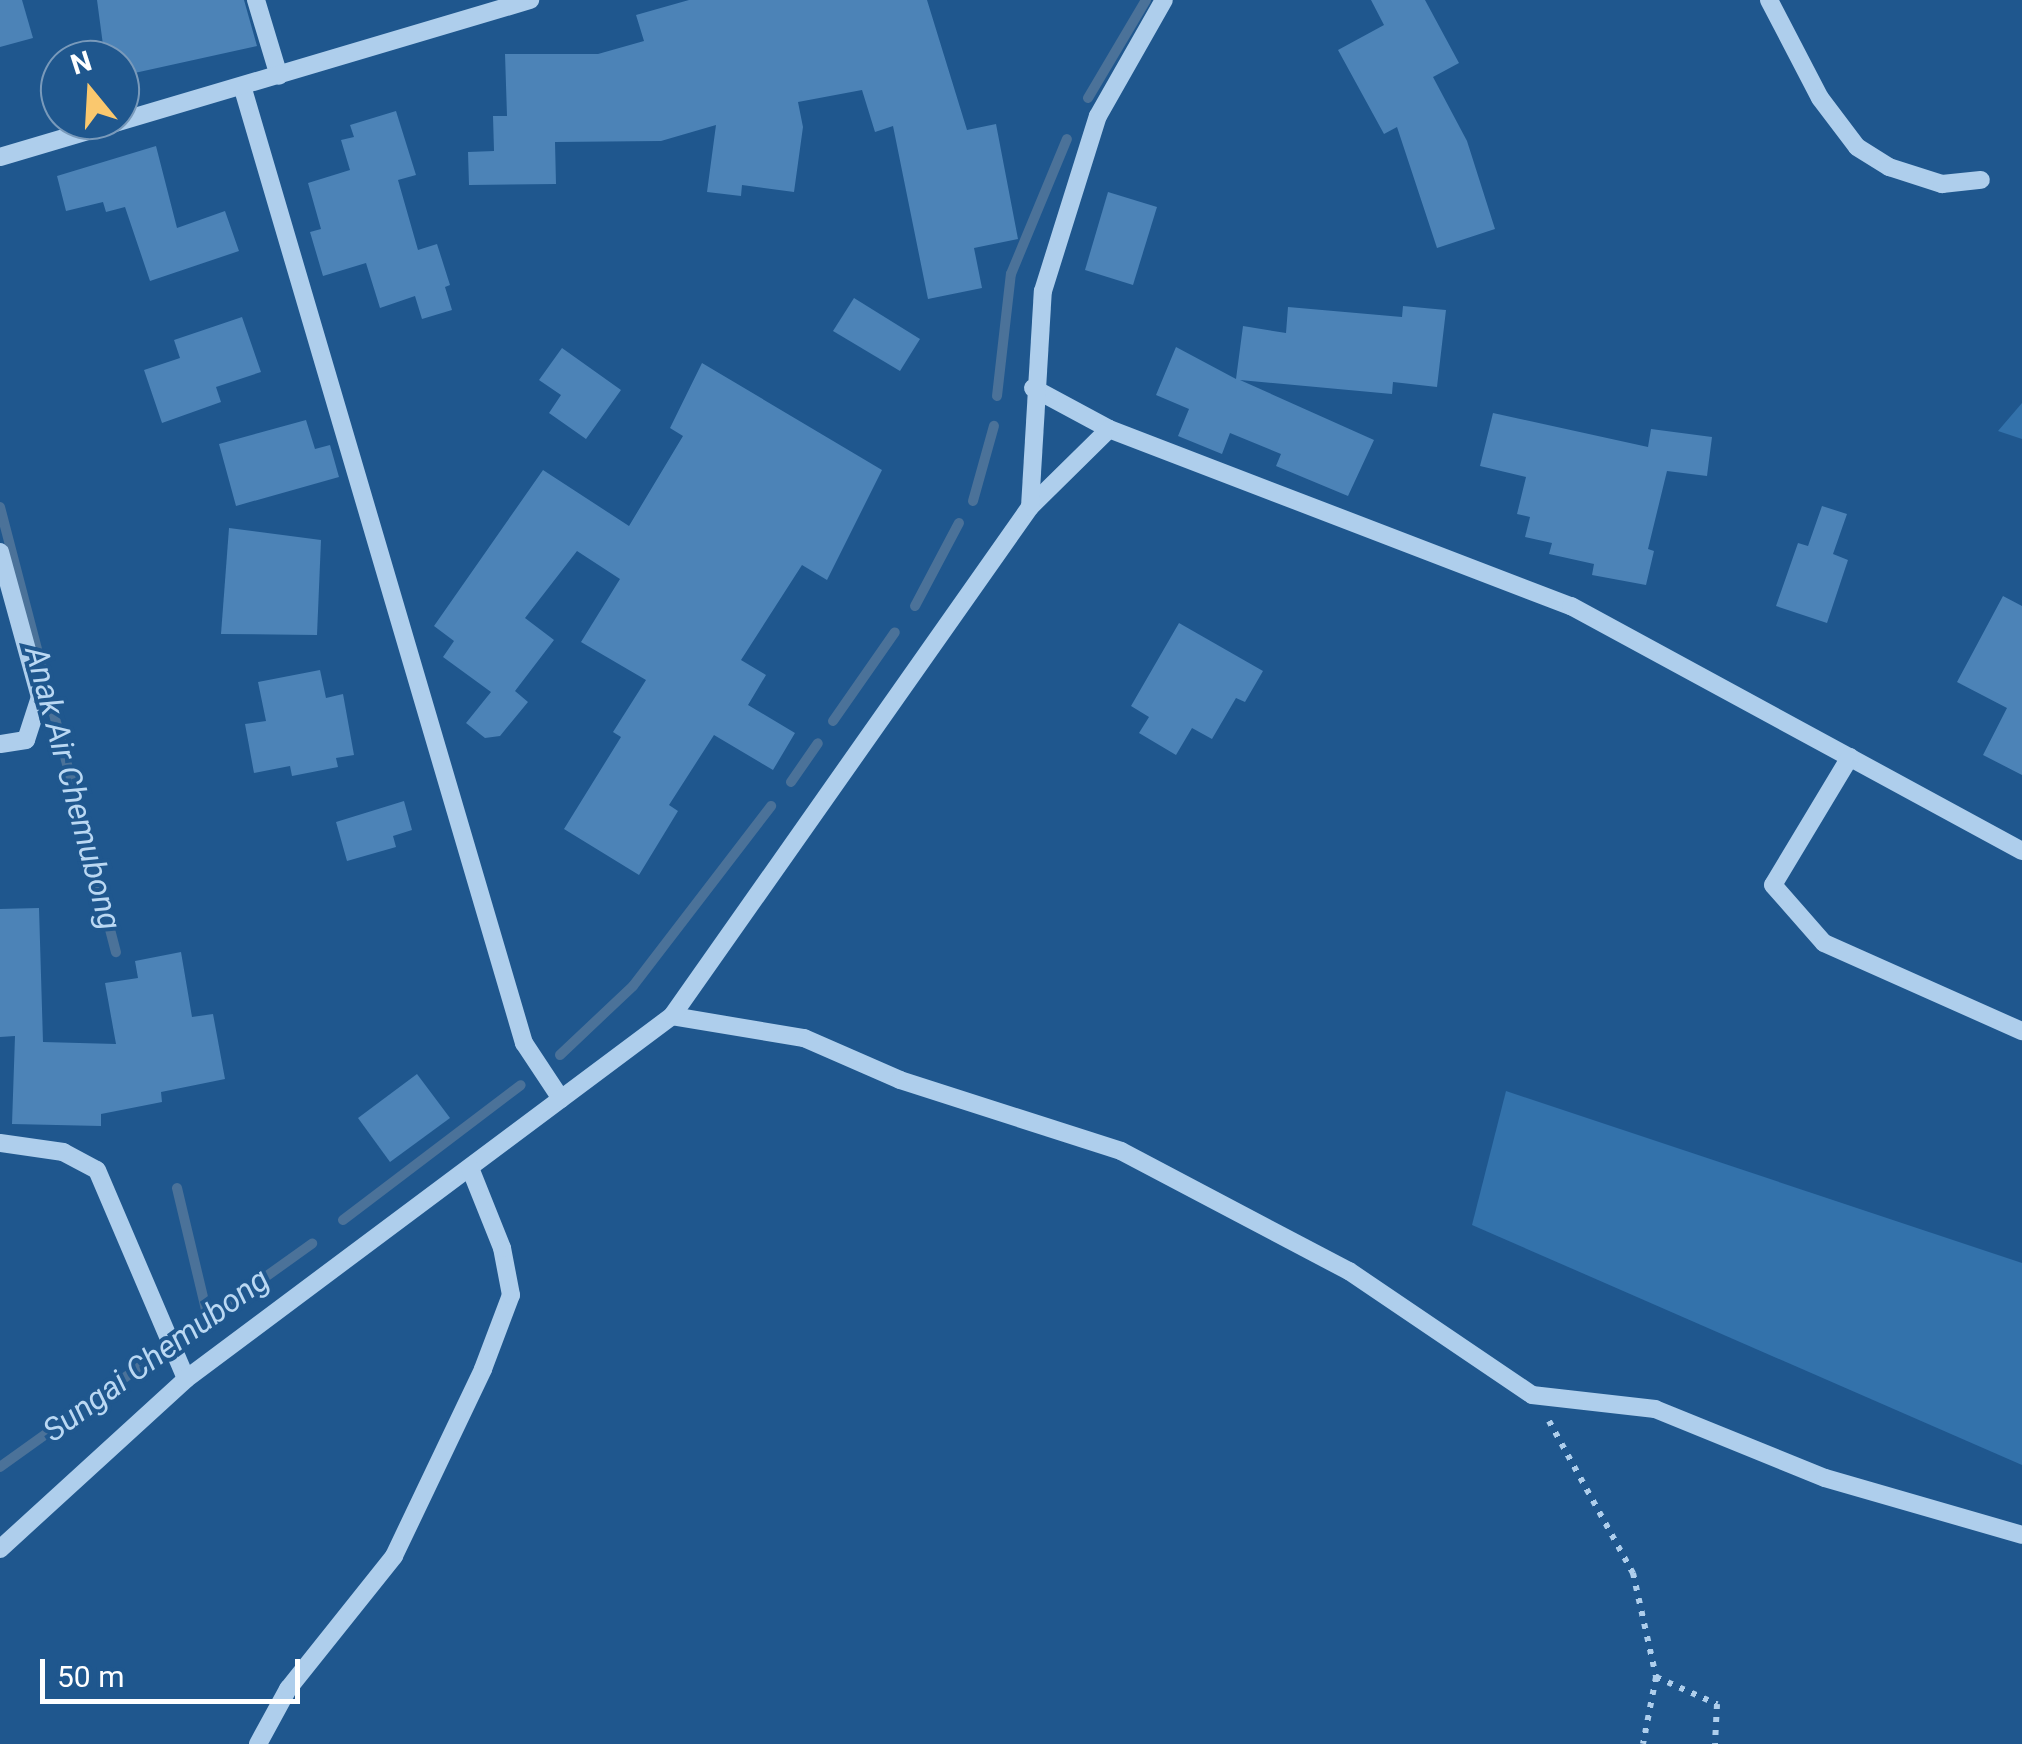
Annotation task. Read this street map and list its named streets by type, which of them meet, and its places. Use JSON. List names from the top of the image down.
{
  "water": ["Anak Air Chemubong", "Sungai Chemubong"],
  "scale_bar": "50 m",
  "north": "top"
}
